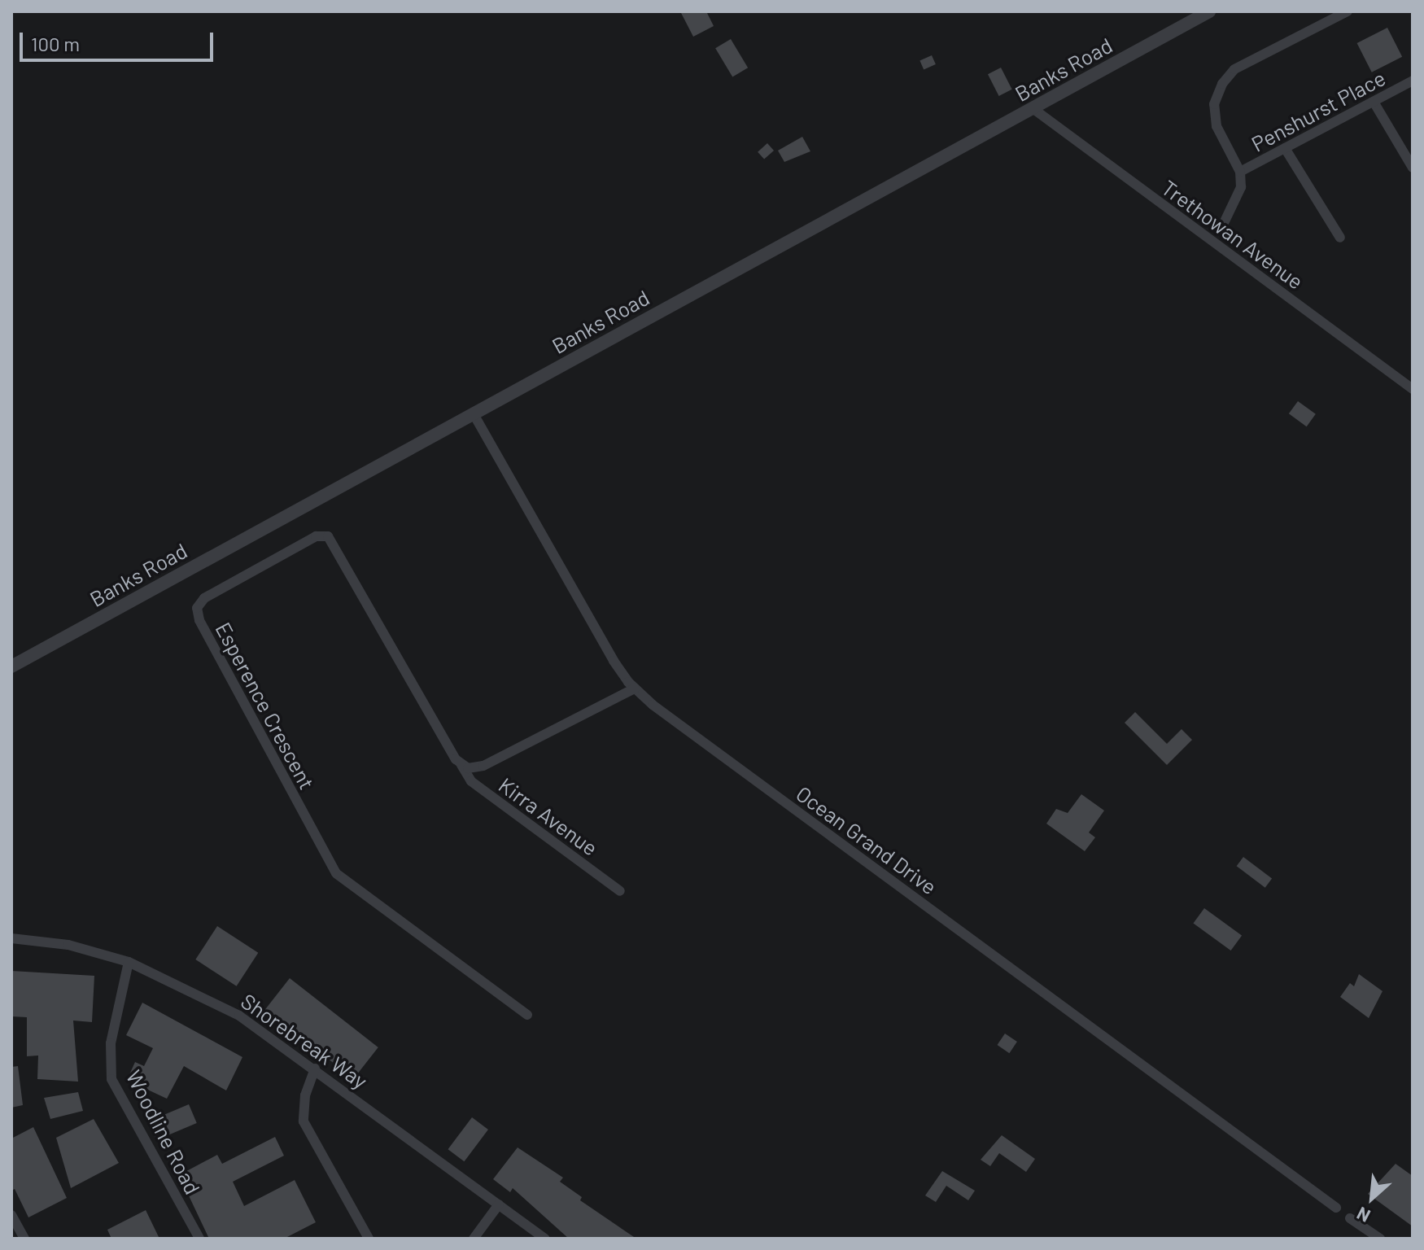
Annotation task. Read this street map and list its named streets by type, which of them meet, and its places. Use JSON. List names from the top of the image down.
{
  "streets": {
    "street": [
      "Banks Road",
      "Penshurst Place",
      "Trethowan Avenue",
      "Esperence Crescent",
      "Kirra Avenue",
      "Ocean Grand Drive",
      "Shorebreak Way",
      "Woodline Road"
    ]
  },
  "crossings": [
    ["Banks Road", "Trethowan Avenue"],
    ["Banks Road", "Ocean Grand Drive"],
    ["Esperence Crescent", "Kirra Avenue"],
    ["Shorebreak Way", "Woodline Road"]
  ],
  "scale_bar": "100 m",
  "north": "bottom left"
}
